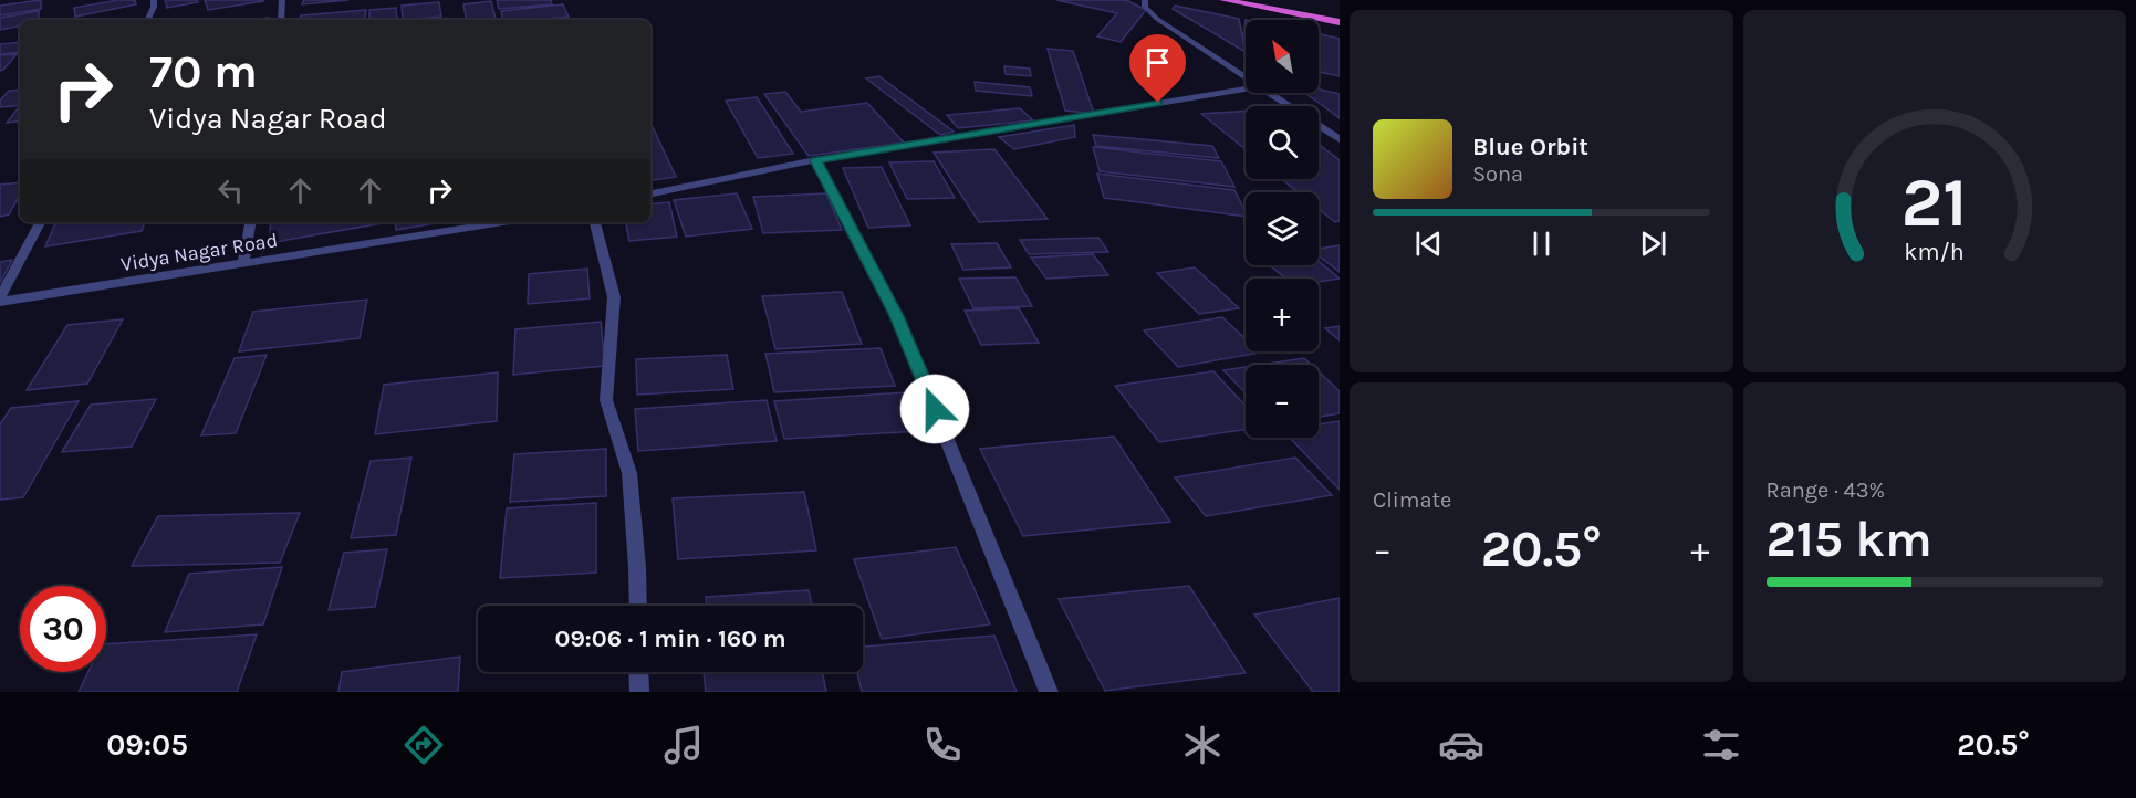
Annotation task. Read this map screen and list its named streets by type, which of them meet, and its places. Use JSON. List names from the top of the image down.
{
  "streets": {
    "street": ["Vidya Nagar Road"]
  },
  "north": "top left",
  "page": {
    "map_buttons": ["+", "−"],
    "turn": ["70 m", "Vidya Nagar Road"],
    "song": ["Blue Orbit", "Sona"],
    "tile": [
      "Climate",
      ["Range · 43%", "215 km"]
    ],
    "heat": ["−", "20.5°", "+"],
    "limit": "30",
    "trip": "09:06 · 1 min · 160 m",
    "tabs": ["09:05", "20.5°"],
    "gauge": ["21", "km/h"]
  }
}
